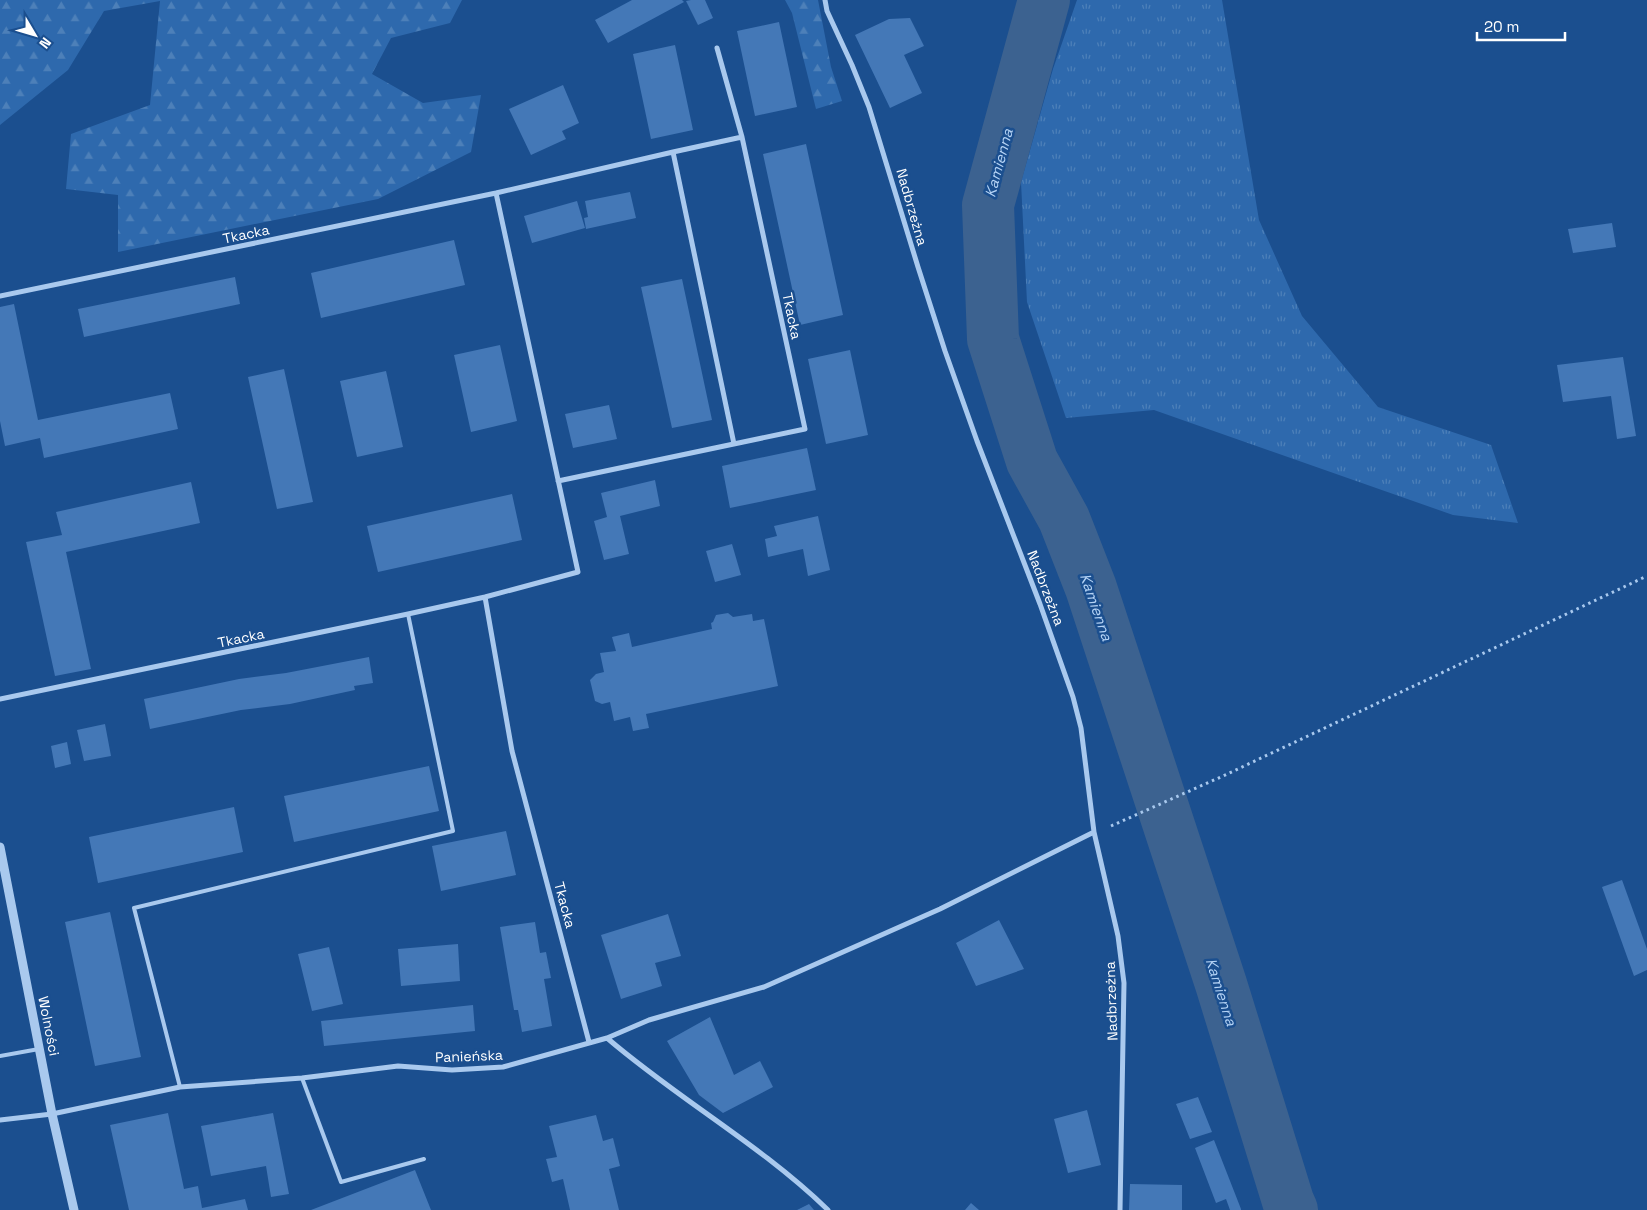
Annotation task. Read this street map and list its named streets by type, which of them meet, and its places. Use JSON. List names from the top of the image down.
{
  "streets": {
    "street": [
      "Nadbrzeżna",
      "Tkacka",
      "Wolności",
      "Panieńska"
    ]
  },
  "crossings": [
    ["Nadbrzeżna", "Panieńska"],
    ["Tkacka", "Panieńska"],
    ["Wolności", "Panieńska"]
  ],
  "water": ["Kamienna"],
  "scale_bar": "20 m",
  "north": "bottom right"
}
